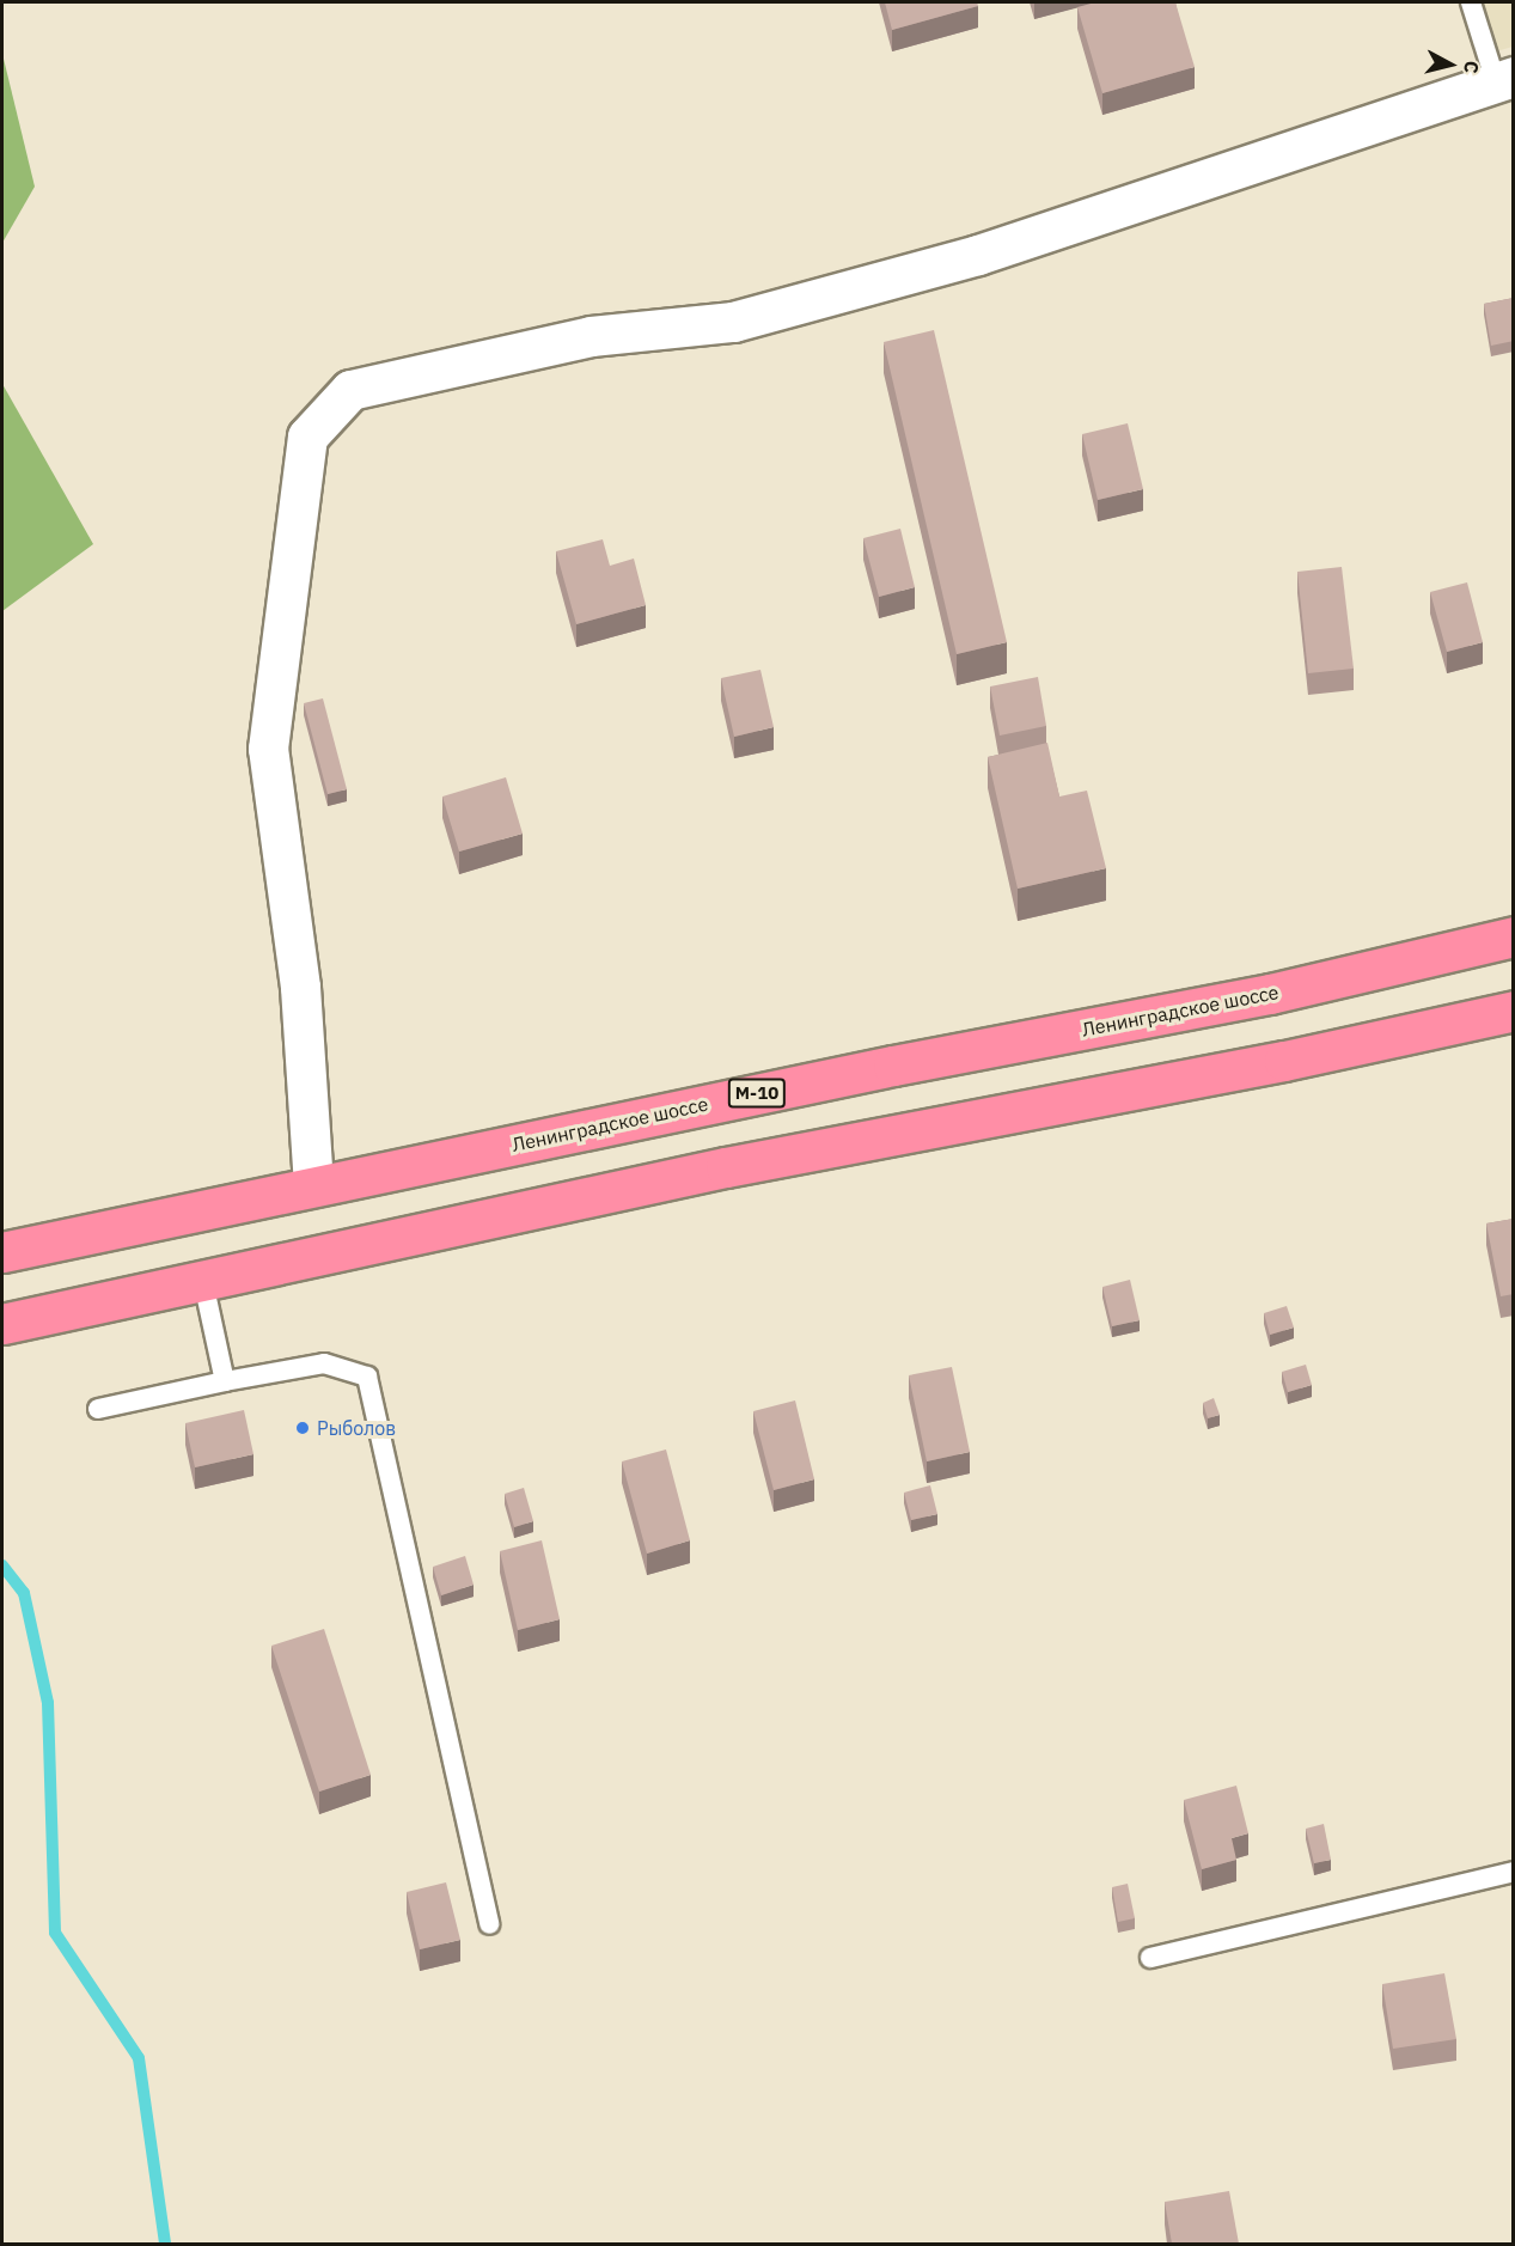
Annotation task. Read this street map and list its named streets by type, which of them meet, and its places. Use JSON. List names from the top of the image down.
{
  "streets": {
    "highway": ["Ленинградское шоссе", "М-10"]
  },
  "places": ["Рыболов"],
  "north": "right"
}
